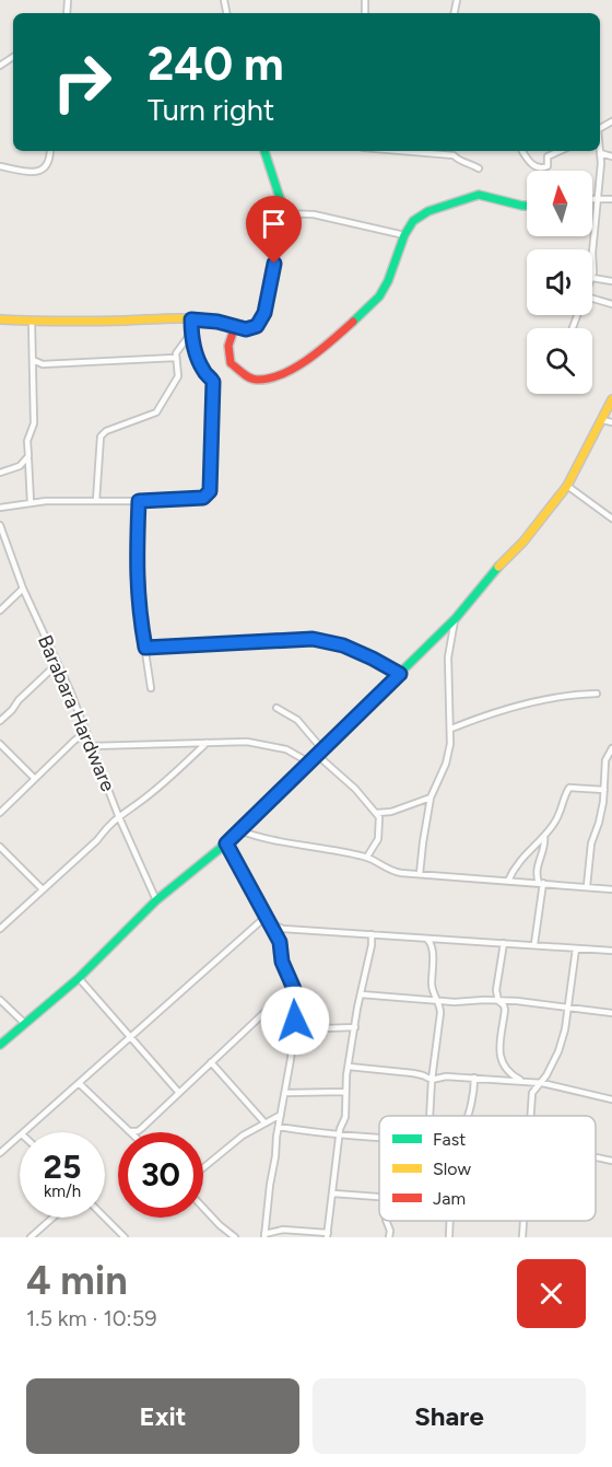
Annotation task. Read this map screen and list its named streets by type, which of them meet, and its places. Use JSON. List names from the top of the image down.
{
  "streets": {
    "street": ["Barabara Hardware"]
  },
  "legend": ["Fast", "Slow", "Jam"],
  "north": "top",
  "page": {
    "turn": ["240 m", "Turn right"],
    "speed": "25 km/h",
    "limit": "30",
    "heading": ["4 min", "1.5 km · 10:59"],
    "buttons": ["Exit", "Share"]
  }
}
